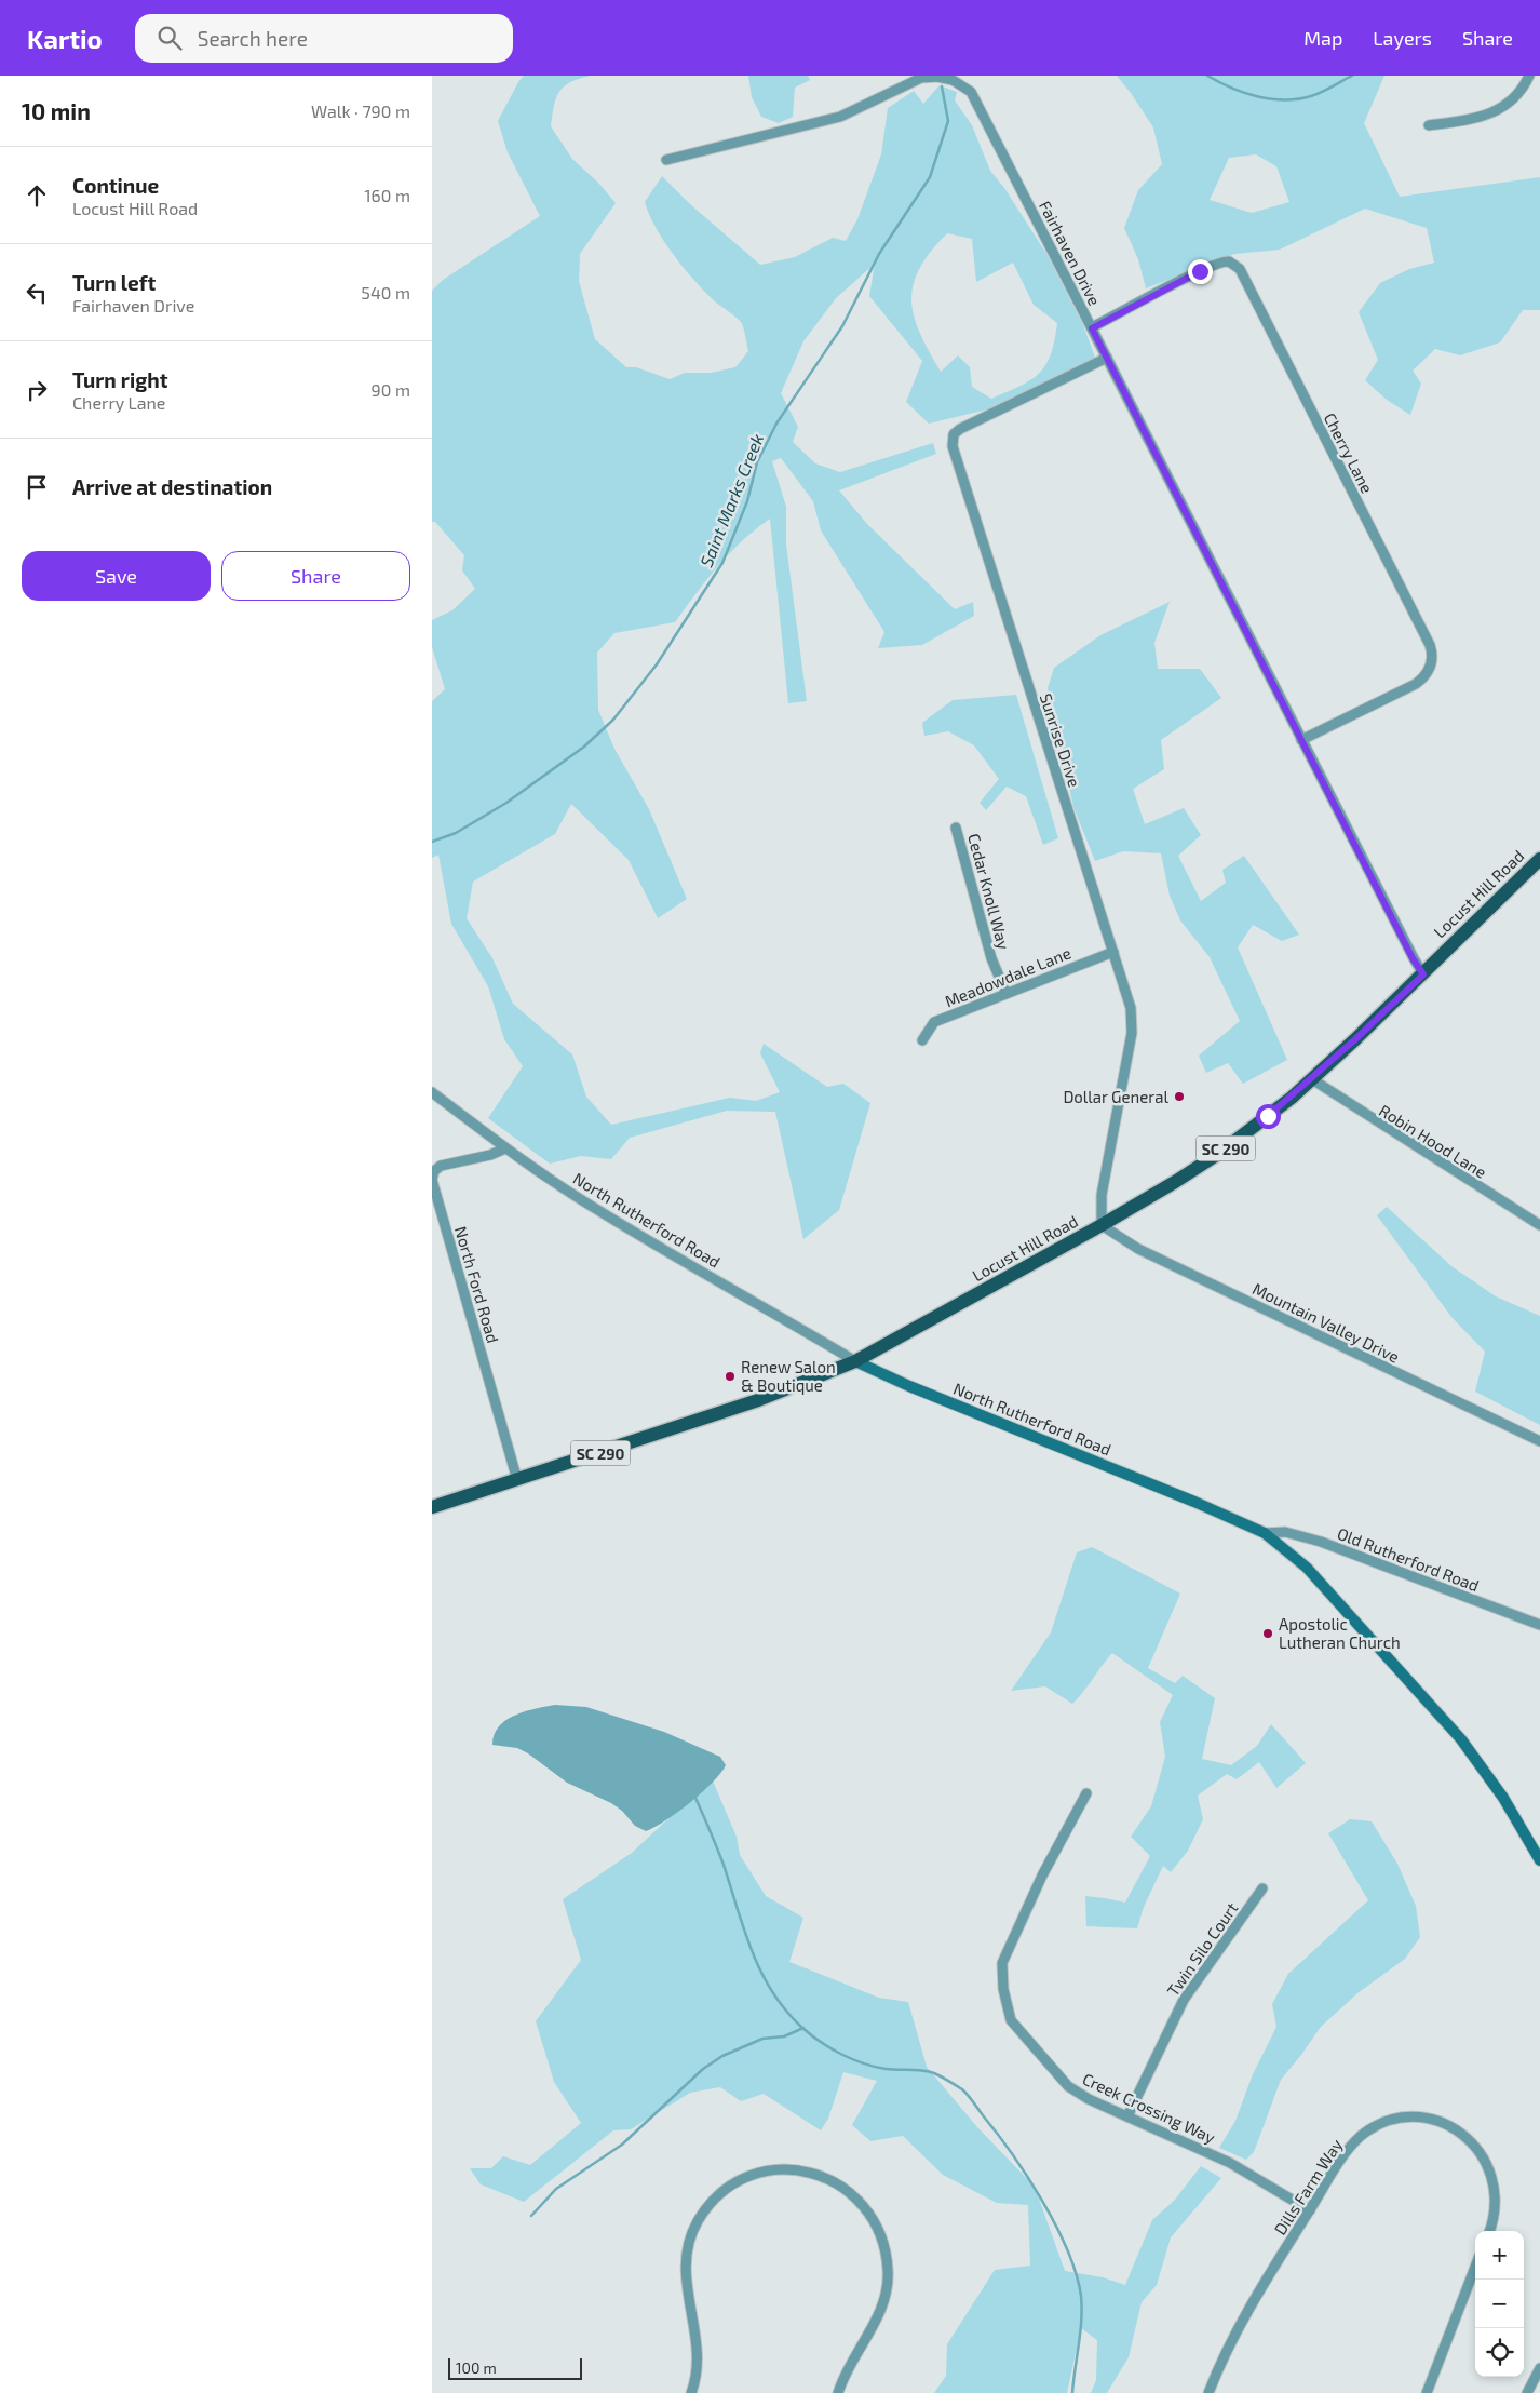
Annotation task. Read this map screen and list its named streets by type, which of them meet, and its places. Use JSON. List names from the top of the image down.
{
  "streets": {
    "main road": ["Locust Hill Road", "SC 290"],
    "street": [
      "Fairhaven Drive",
      "Cherry Lane",
      "Sunrise Drive",
      "Cedar Knoll Way",
      "Meadowdale Lane",
      "Robin Hood Lane",
      "North Rutherford Road",
      "North Ford Road",
      "Mountain Valley Drive",
      "Old Rutherford Road",
      "Twin Silo Court",
      "Creek Crossing Way",
      "Dills Farm Way"
    ]
  },
  "crossings": [
    ["Fairhaven Drive", "Cherry Lane"],
    ["Fairhaven Drive", "Sunrise Drive"],
    ["Fairhaven Drive", "Locust Hill Road"],
    ["Sunrise Drive", "Locust Hill Road"],
    ["Sunrise Drive", "Meadowdale Lane"],
    ["Sunrise Drive", "Mountain Valley Drive"],
    ["Cedar Knoll Way", "Meadowdale Lane"],
    ["Locust Hill Road", "Robin Hood Lane"],
    ["Locust Hill Road", "North Rutherford Road"],
    ["Locust Hill Road", "North Ford Road"],
    ["Locust Hill Road", "Mountain Valley Drive"],
    ["North Rutherford Road", "North Ford Road"],
    ["North Rutherford Road", "Old Rutherford Road"],
    ["Twin Silo Court", "Creek Crossing Way"],
    ["Creek Crossing Way", "Dills Farm Way"]
  ],
  "water": ["Saint Marks Creek"],
  "places": ["Dollar General", "Renew Salon & Boutique", "Apostolic Lutheran Church"],
  "scale_bar": "100 m",
  "page": {
    "header": "Kartio",
    "search": "Search here",
    "nav": ["Map", "Layers", "Share"],
    "heading": ["10 min", "Walk · 790 m"],
    "list": [
      ["Continue", "Locust Hill Road", "160 m"],
      ["Turn left", "Fairhaven Drive", "540 m"],
      ["Turn right", "Cherry Lane", "90 m"],
      "Arrive at destination"
    ],
    "buttons": ["Save", "Share"],
    "map_buttons": ["+", "−"],
    "scale": "100 m"
  }
}
